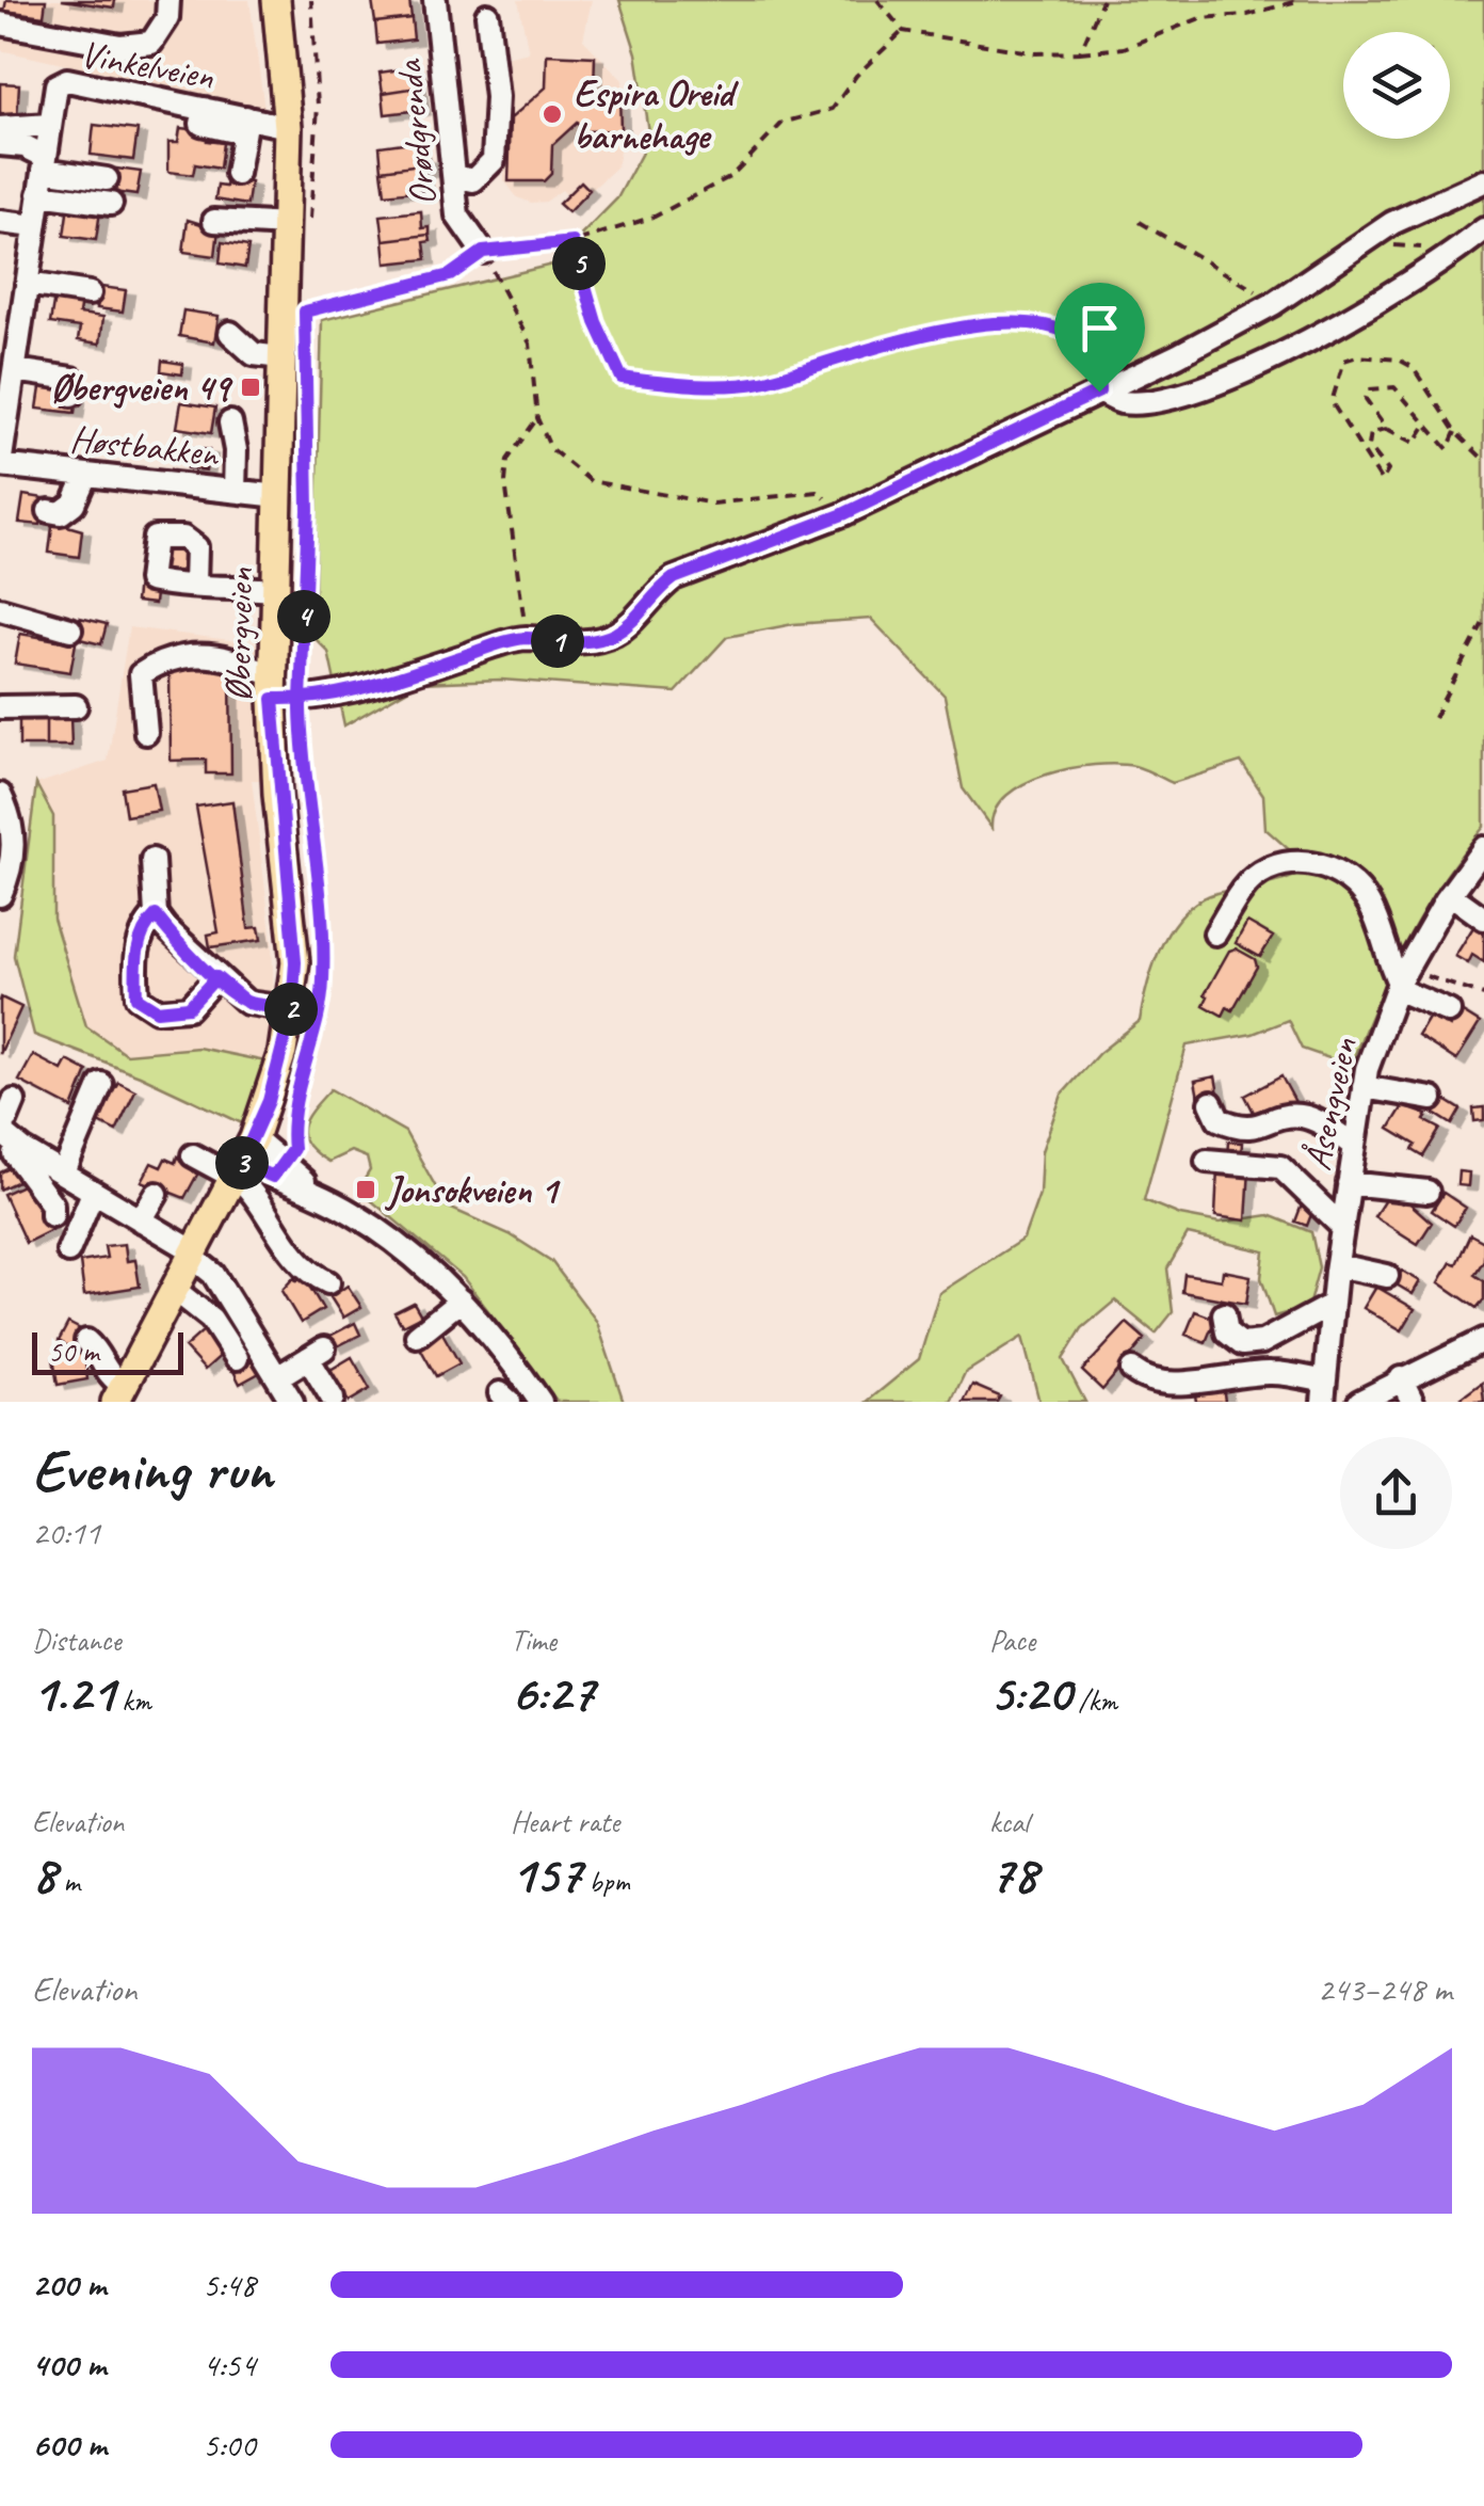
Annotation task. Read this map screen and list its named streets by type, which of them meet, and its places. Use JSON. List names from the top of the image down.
{
  "streets": {
    "main road": ["Øbergveien"],
    "street": [
      "Vinkelveien",
      "Orødgrenda",
      "Høstbakken",
      "Åsengveien"
    ]
  },
  "crossings": [
    ["Vinkelveien", "Høstbakken"],
    ["Vinkelveien", "Øbergveien"],
    ["Høstbakken", "Øbergveien"]
  ],
  "places": {
    "other": ["Espira Oreid barnehage"],
    "transit": ["Øbergveien 49", "Jonsokveien 1"]
  },
  "scale_bar": "50 m",
  "page": {
    "pins": [
      "5",
      "4",
      "1",
      "2",
      "3"
    ],
    "scale": "50 m",
    "heading": ["Evening run", "20:11"],
    "stats": [
      ["Distance", "1.21 km"],
      ["Time", "6:27"],
      ["Pace", "5:20 /km"],
      ["Elevation", "8 m"],
      ["Heart rate", "157 bpm"],
      ["kcal", "78"]
    ],
    "chart": ["Elevation", "243–248 m"],
    "list": [
      {
        "name": "200 m",
        "note": "5:48"
      },
      {
        "name": "400 m",
        "note": "4:54"
      },
      {
        "name": "600 m",
        "note": "5:00"
      }
    ]
  }
}
